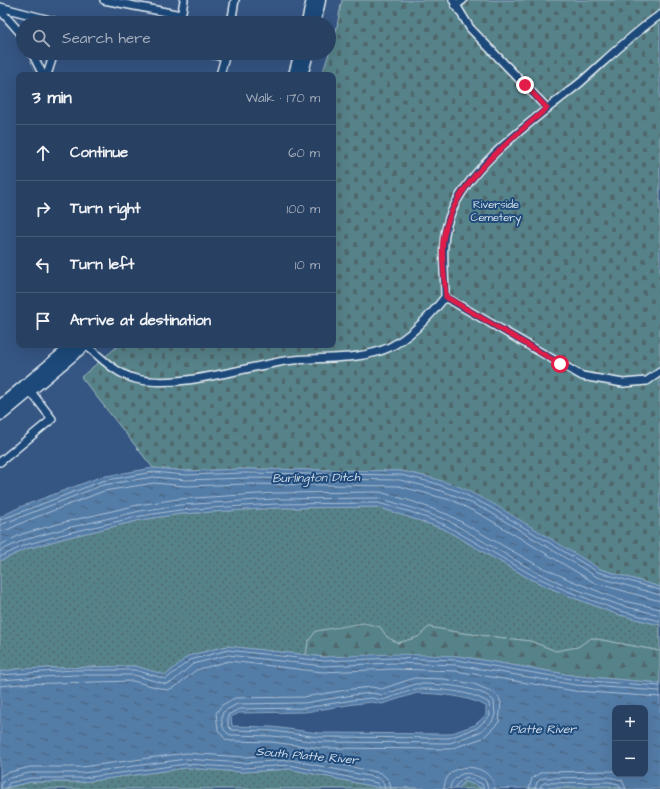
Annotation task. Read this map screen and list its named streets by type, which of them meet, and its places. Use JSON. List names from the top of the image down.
{
  "water": ["Burlington Ditch", "Platte River", "South Platte River"],
  "parks": ["Riverside Cemetery"],
  "page": {
    "search": "Search here",
    "heading": ["3 min", "Walk · 170 m"],
    "list": [
      ["Continue", "60 m"],
      ["Turn right", "100 m"],
      ["Turn left", "10 m"],
      "Arrive at destination"
    ],
    "map_buttons": ["+", "−"]
  }
}
